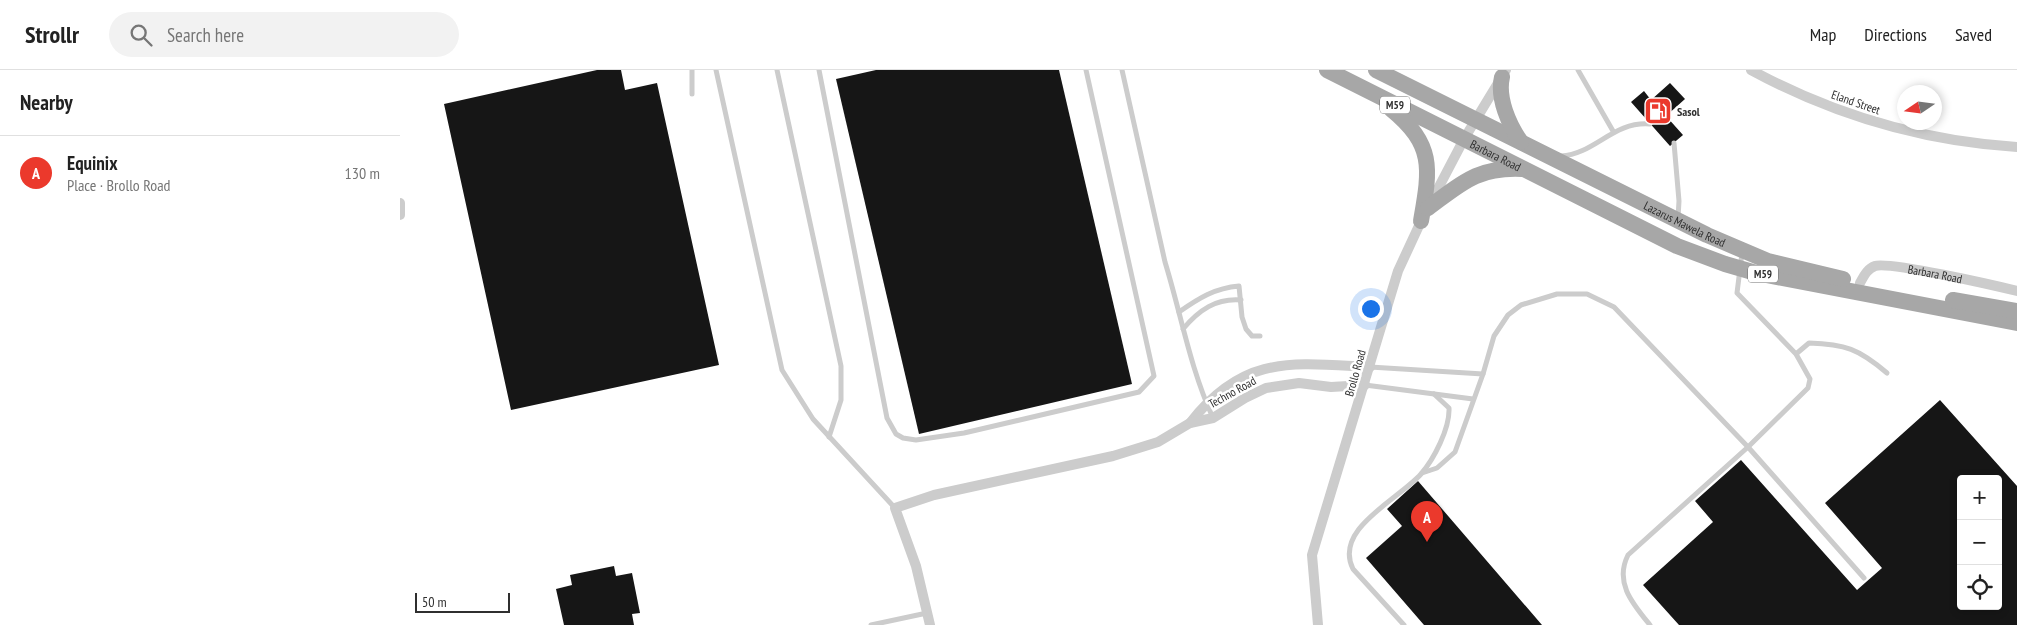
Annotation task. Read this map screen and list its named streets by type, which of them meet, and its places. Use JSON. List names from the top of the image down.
{
  "streets": {
    "main road": ["M59", "Barbara Road", "Lazarus Mawela Road"],
    "street": ["Eland Street", "Brollo Road", "Techno Road"]
  },
  "crossings": [
    ["M59", "Barbara Road"],
    ["M59", "Brollo Road"],
    ["Barbara Road", "Lazarus Mawela Road"],
    ["Barbara Road", "Brollo Road"],
    ["Lazarus Mawela Road", "Brollo Road"],
    ["Brollo Road", "Techno Road"]
  ],
  "places": {
    "fuel station": ["Sasol"]
  },
  "scale_bar": "50 m",
  "north": "left",
  "page": {
    "header": "Strollr",
    "search": "Search here",
    "nav": ["Map", "Directions", "Saved"],
    "heading": "Nearby",
    "list": [
      {
        "mark": "A",
        "name": "Equinix",
        "note": "Place · Brollo Road",
        "value": "130 m"
      }
    ],
    "map_buttons": ["+", "−"],
    "pins": "A",
    "scale": "50 m"
  }
}
